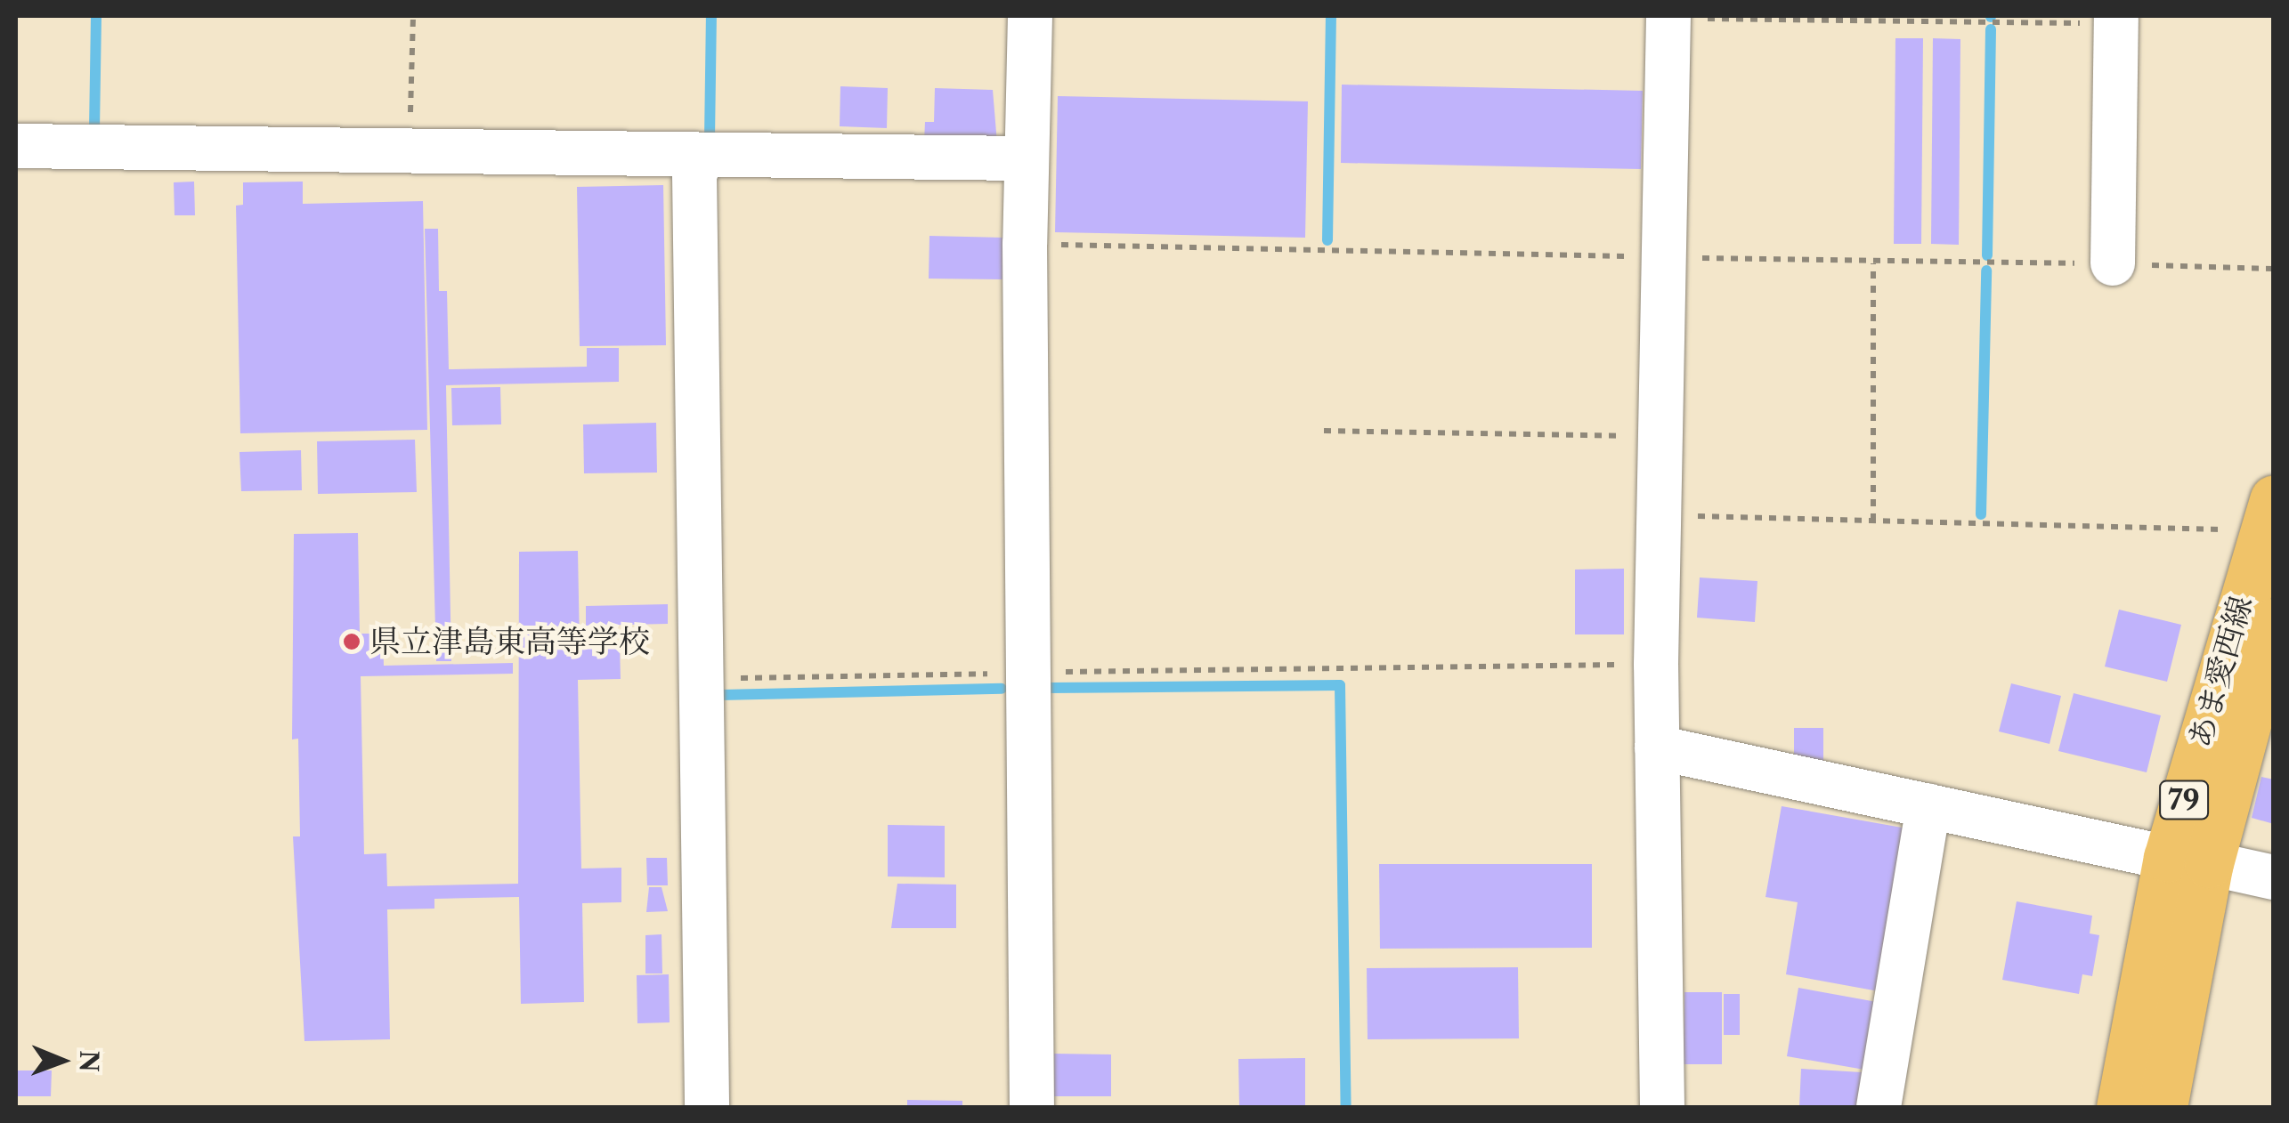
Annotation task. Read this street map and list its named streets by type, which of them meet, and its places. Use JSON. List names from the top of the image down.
{
  "streets": {
    "main road": ["あま愛西線", "79"]
  },
  "places": ["県立津島東高等学校"],
  "north": "right"
}
